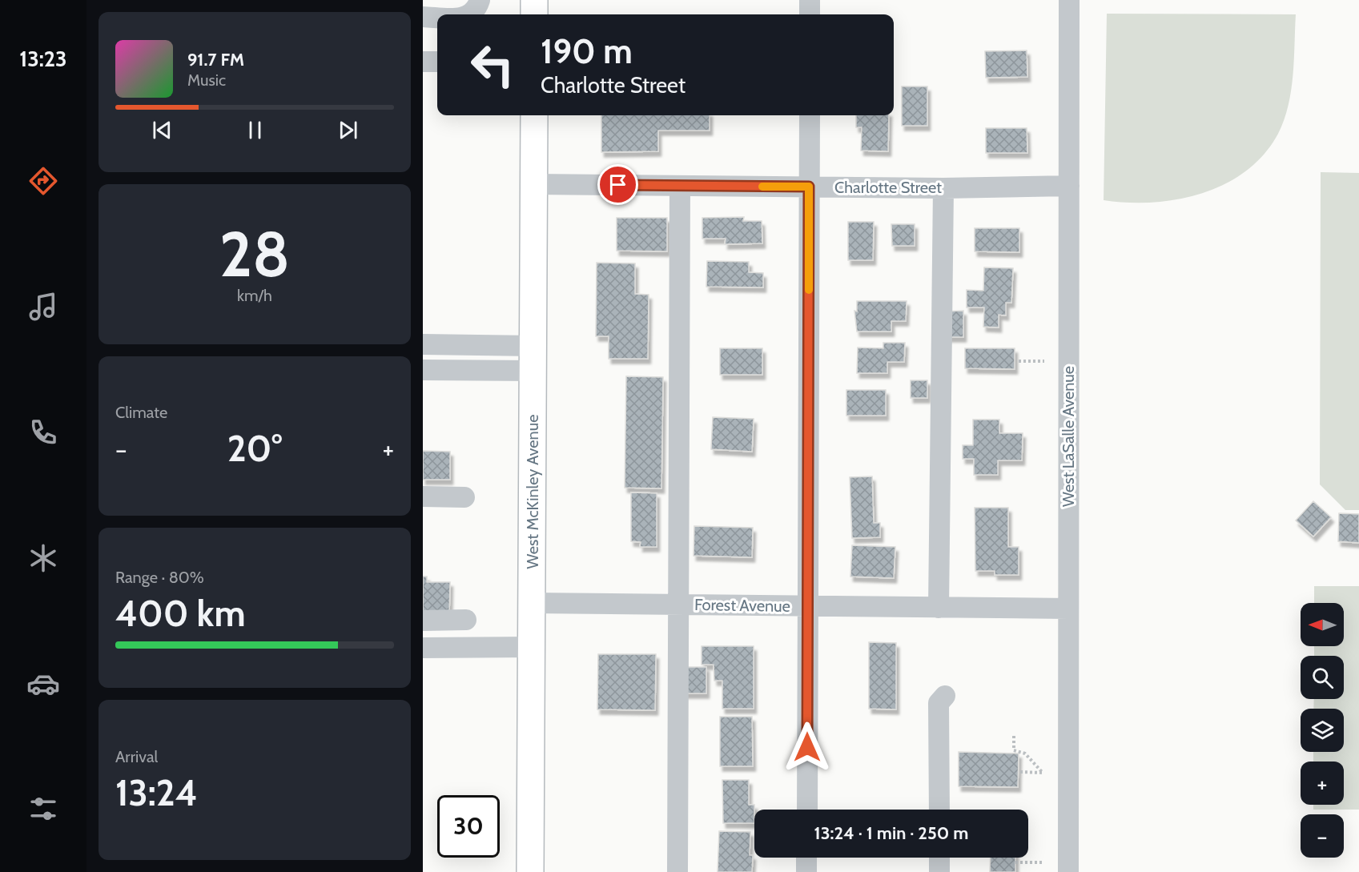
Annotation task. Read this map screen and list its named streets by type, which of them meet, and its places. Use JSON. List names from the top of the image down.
{
  "streets": {
    "main road": ["West McKinley Avenue"],
    "street": ["Charlotte Street", "West LaSalle Avenue", "Forest Avenue"]
  },
  "crossings": [
    ["Charlotte Street", "West LaSalle Avenue"],
    ["Charlotte Street", "West McKinley Avenue"],
    ["West LaSalle Avenue", "Forest Avenue"],
    ["West McKinley Avenue", "Forest Avenue"]
  ],
  "north": "left",
  "page": {
    "tabs": "13:23",
    "turn": ["190 m", "Charlotte Street"],
    "song": ["91.7 FM", "Music"],
    "tile": [
      ["28", "km/h"],
      "Climate",
      ["Range · 80%", "400 km"],
      ["Arrival", "13:24"]
    ],
    "heat": ["−", "20°", "+"],
    "map_buttons": ["+", "−"],
    "limit": "30",
    "trip": "13:24 · 1 min · 250 m"
  }
}
